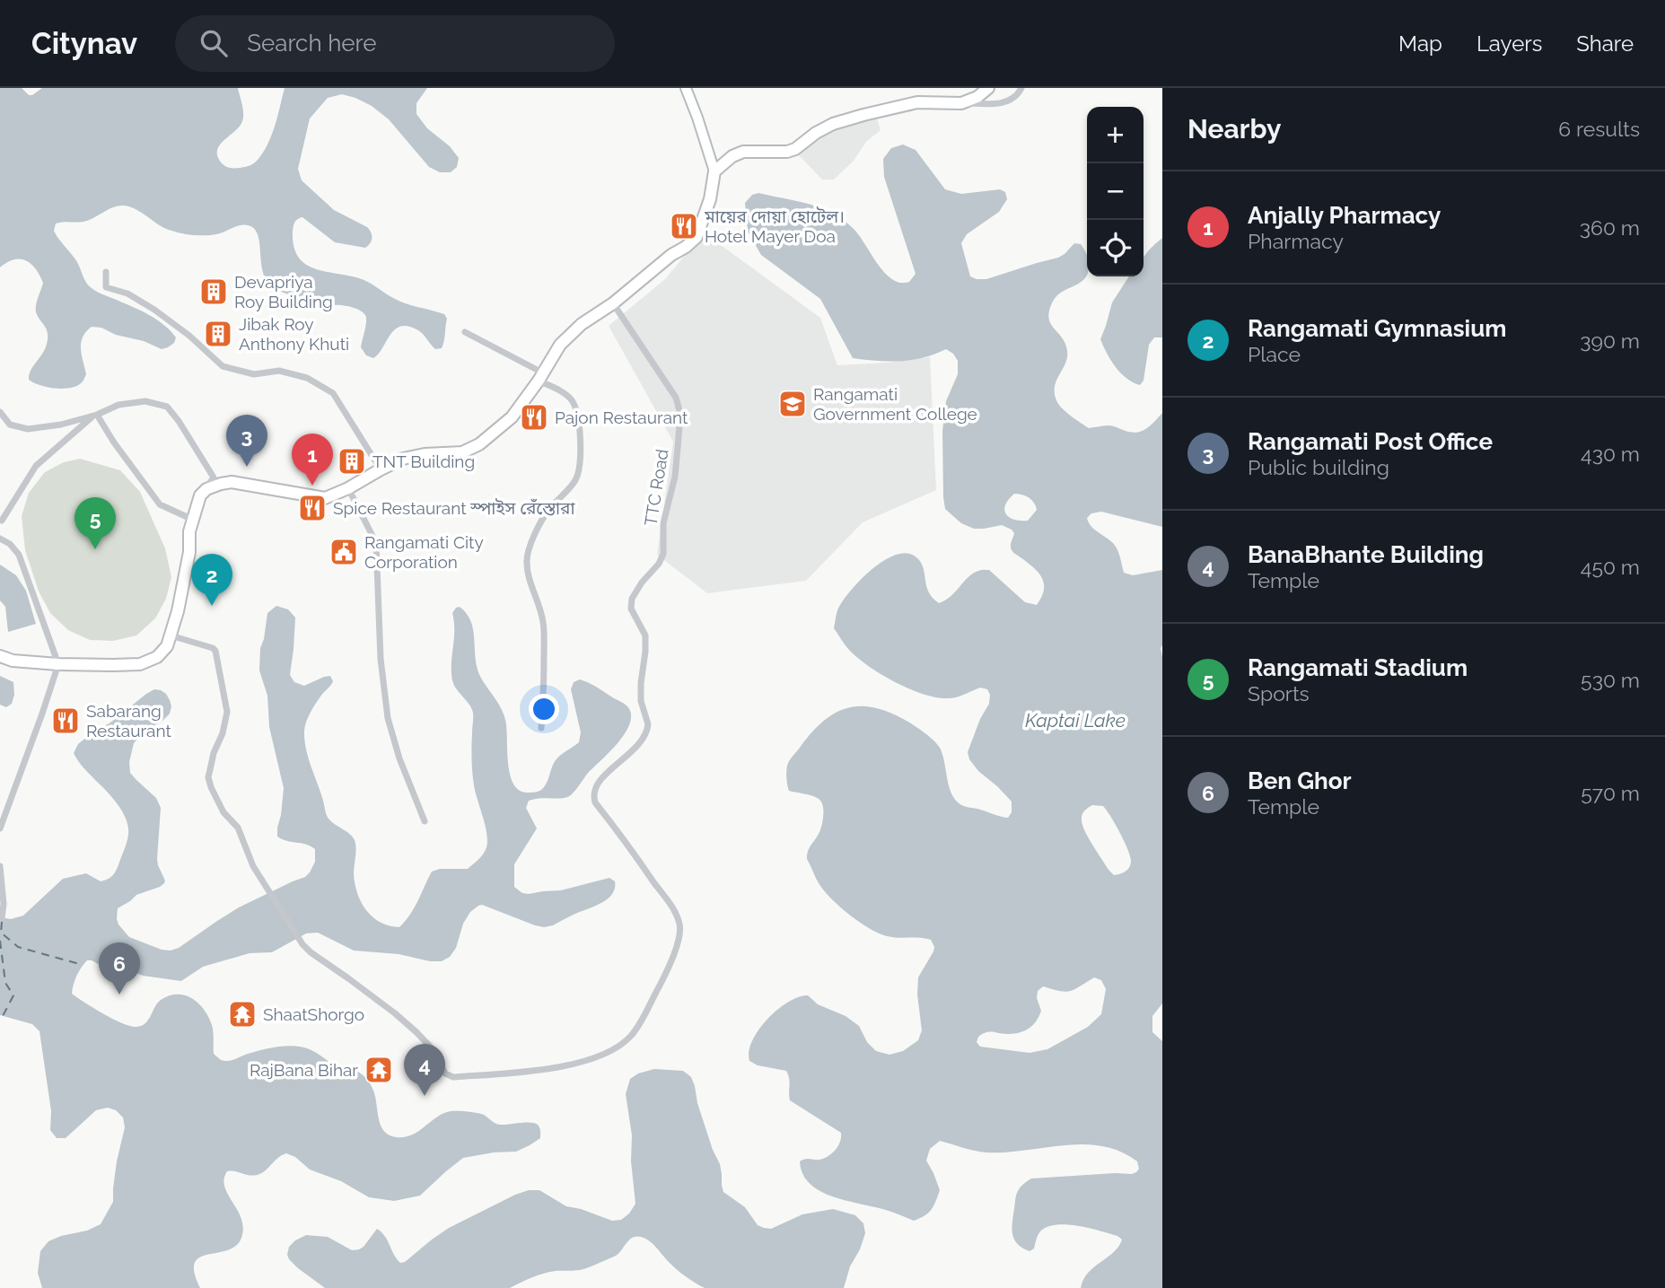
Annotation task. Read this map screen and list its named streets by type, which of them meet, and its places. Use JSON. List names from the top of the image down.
{
  "streets": {
    "street": ["TTC Road"]
  },
  "water": ["Kaptai Lake"],
  "places": {
    "restaurant": [
      "মায়ের দোয়া হোটেল। Hotel Mayer Doa",
      "Pajon Restaurant",
      "Spice Restaurant স্পাইস রেঁস্তোরা",
      "Sabarang Restaurant"
    ],
    "building": ["Devapriya Roy Building", "Jibak Roy Anthony Khuti", "TNT Building"],
    "school or university": ["Rangamati Government College"],
    "public building": ["Rangamati City Corporation"],
    "temple": ["ShaatShorgo", "RajBana Bihar"]
  },
  "page": {
    "header": "Citynav",
    "search": "Search here",
    "nav": ["Map", "Layers", "Share"],
    "heading": ["Nearby", "6 results"],
    "map_buttons": ["+", "−"],
    "list": [
      {
        "mark": "1",
        "name": "Anjally Pharmacy",
        "note": "Pharmacy",
        "value": "360 m"
      },
      {
        "mark": "2",
        "name": "Rangamati Gymnasium",
        "note": "Place",
        "value": "390 m"
      },
      {
        "mark": "3",
        "name": "Rangamati Post Office",
        "note": "Public building",
        "value": "430 m"
      },
      {
        "mark": "4",
        "name": "BanaBhante Building",
        "note": "Temple",
        "value": "450 m"
      },
      {
        "mark": "5",
        "name": "Rangamati Stadium",
        "note": "Sports",
        "value": "530 m"
      },
      {
        "mark": "6",
        "name": "Ben Ghor",
        "note": "Temple",
        "value": "570 m"
      }
    ],
    "pins": [
      "3",
      "1",
      "5",
      "2",
      "6",
      "4"
    ]
  }
}
